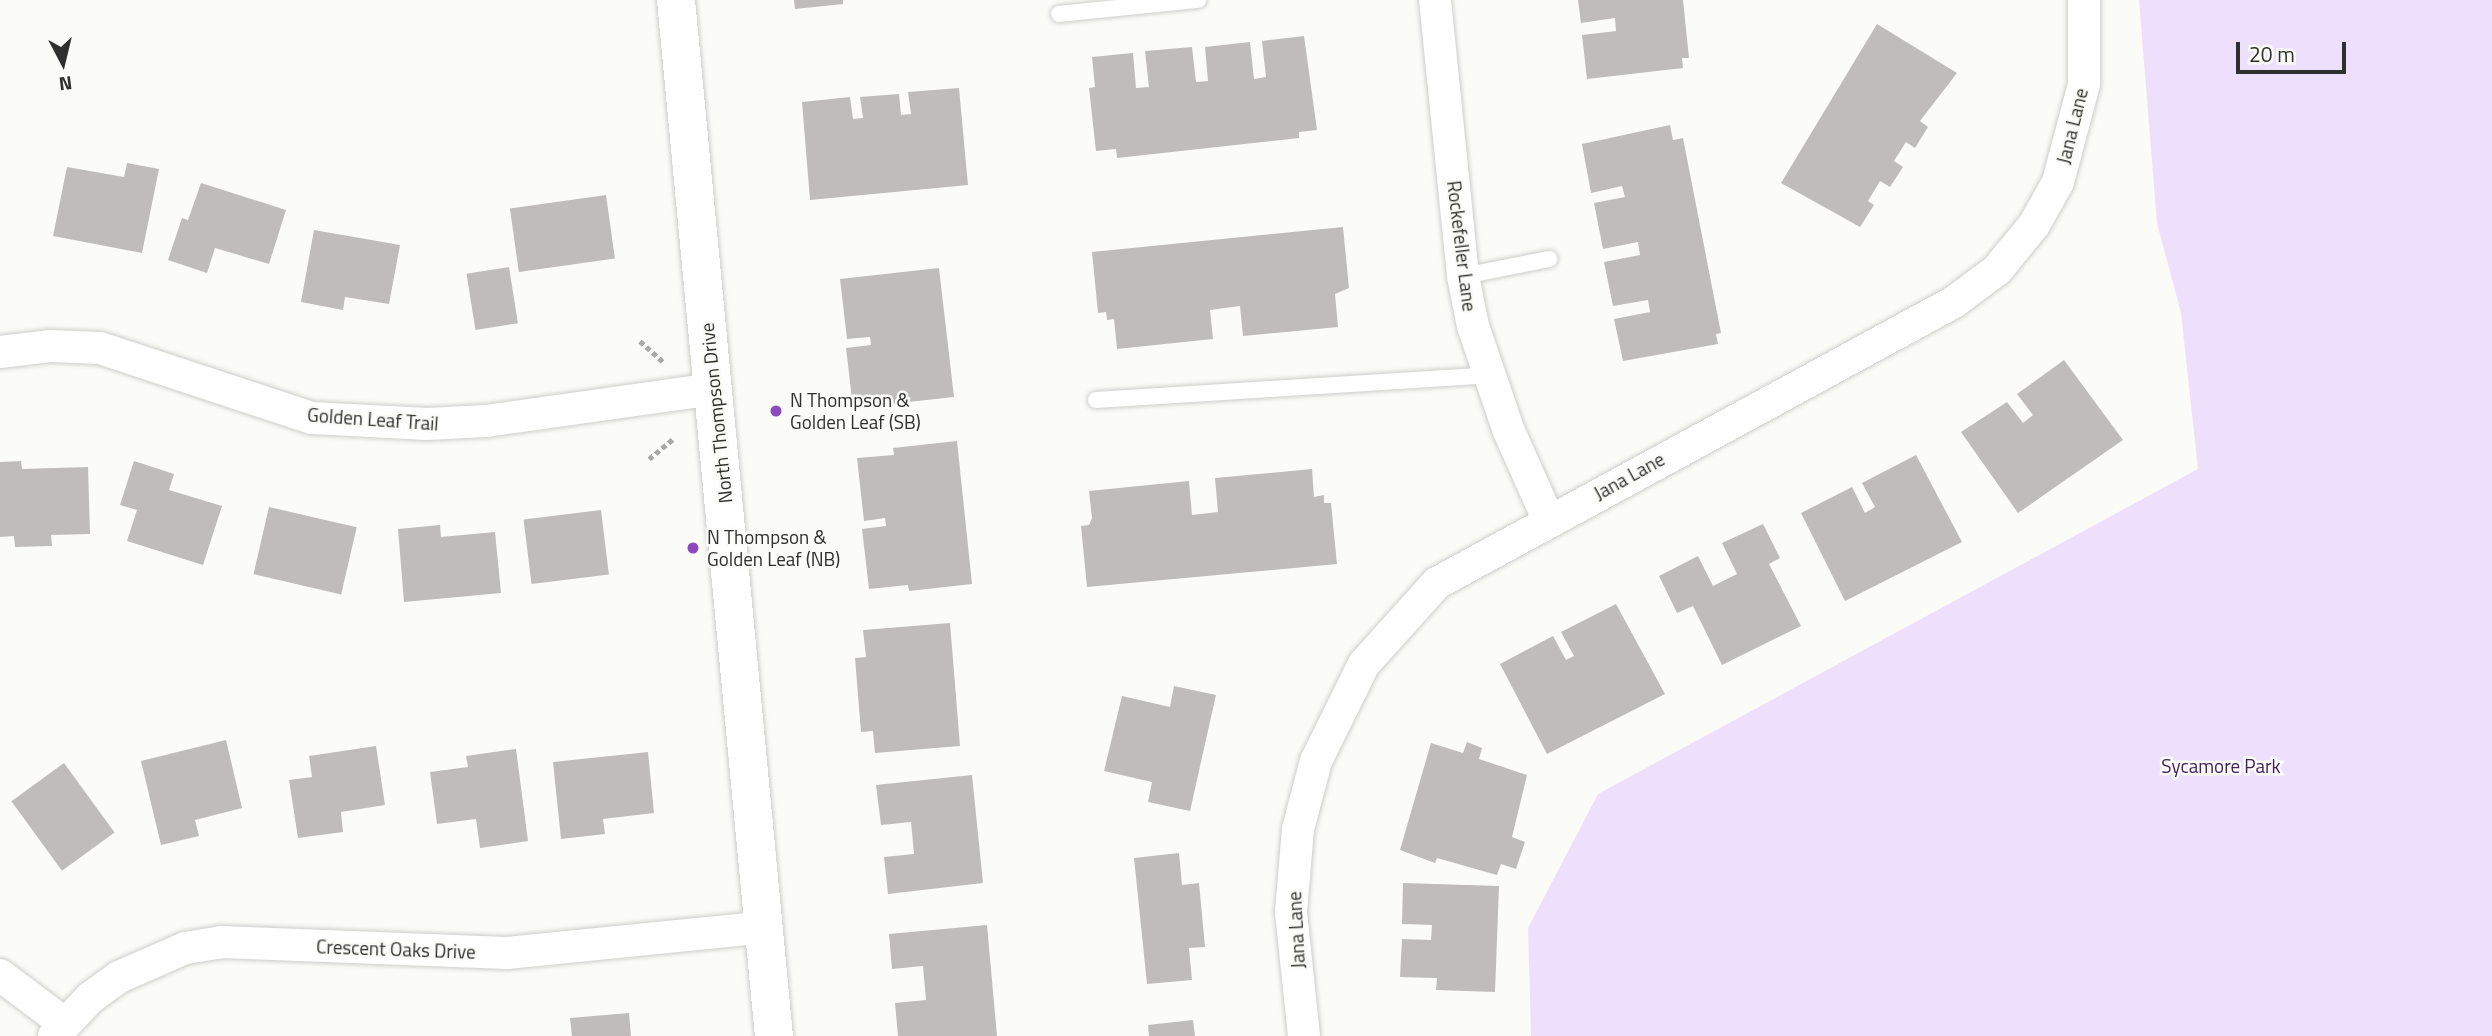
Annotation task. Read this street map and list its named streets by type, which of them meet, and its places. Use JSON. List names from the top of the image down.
{
  "streets": {
    "street": [
      "Jana Lane",
      "Rockefeller Lane",
      "North Thompson Drive",
      "Golden Leaf Trail",
      "Crescent Oaks Drive"
    ]
  },
  "crossings": [
    ["Jana Lane", "Rockefeller Lane"],
    ["North Thompson Drive", "Golden Leaf Trail"],
    ["North Thompson Drive", "Crescent Oaks Drive"]
  ],
  "parks": ["Sycamore Park"],
  "places": ["N Thompson & Golden Leaf (SB)", "N Thompson & Golden Leaf (NB)"],
  "scale_bar": "20 m",
  "north": "bottom"
}
